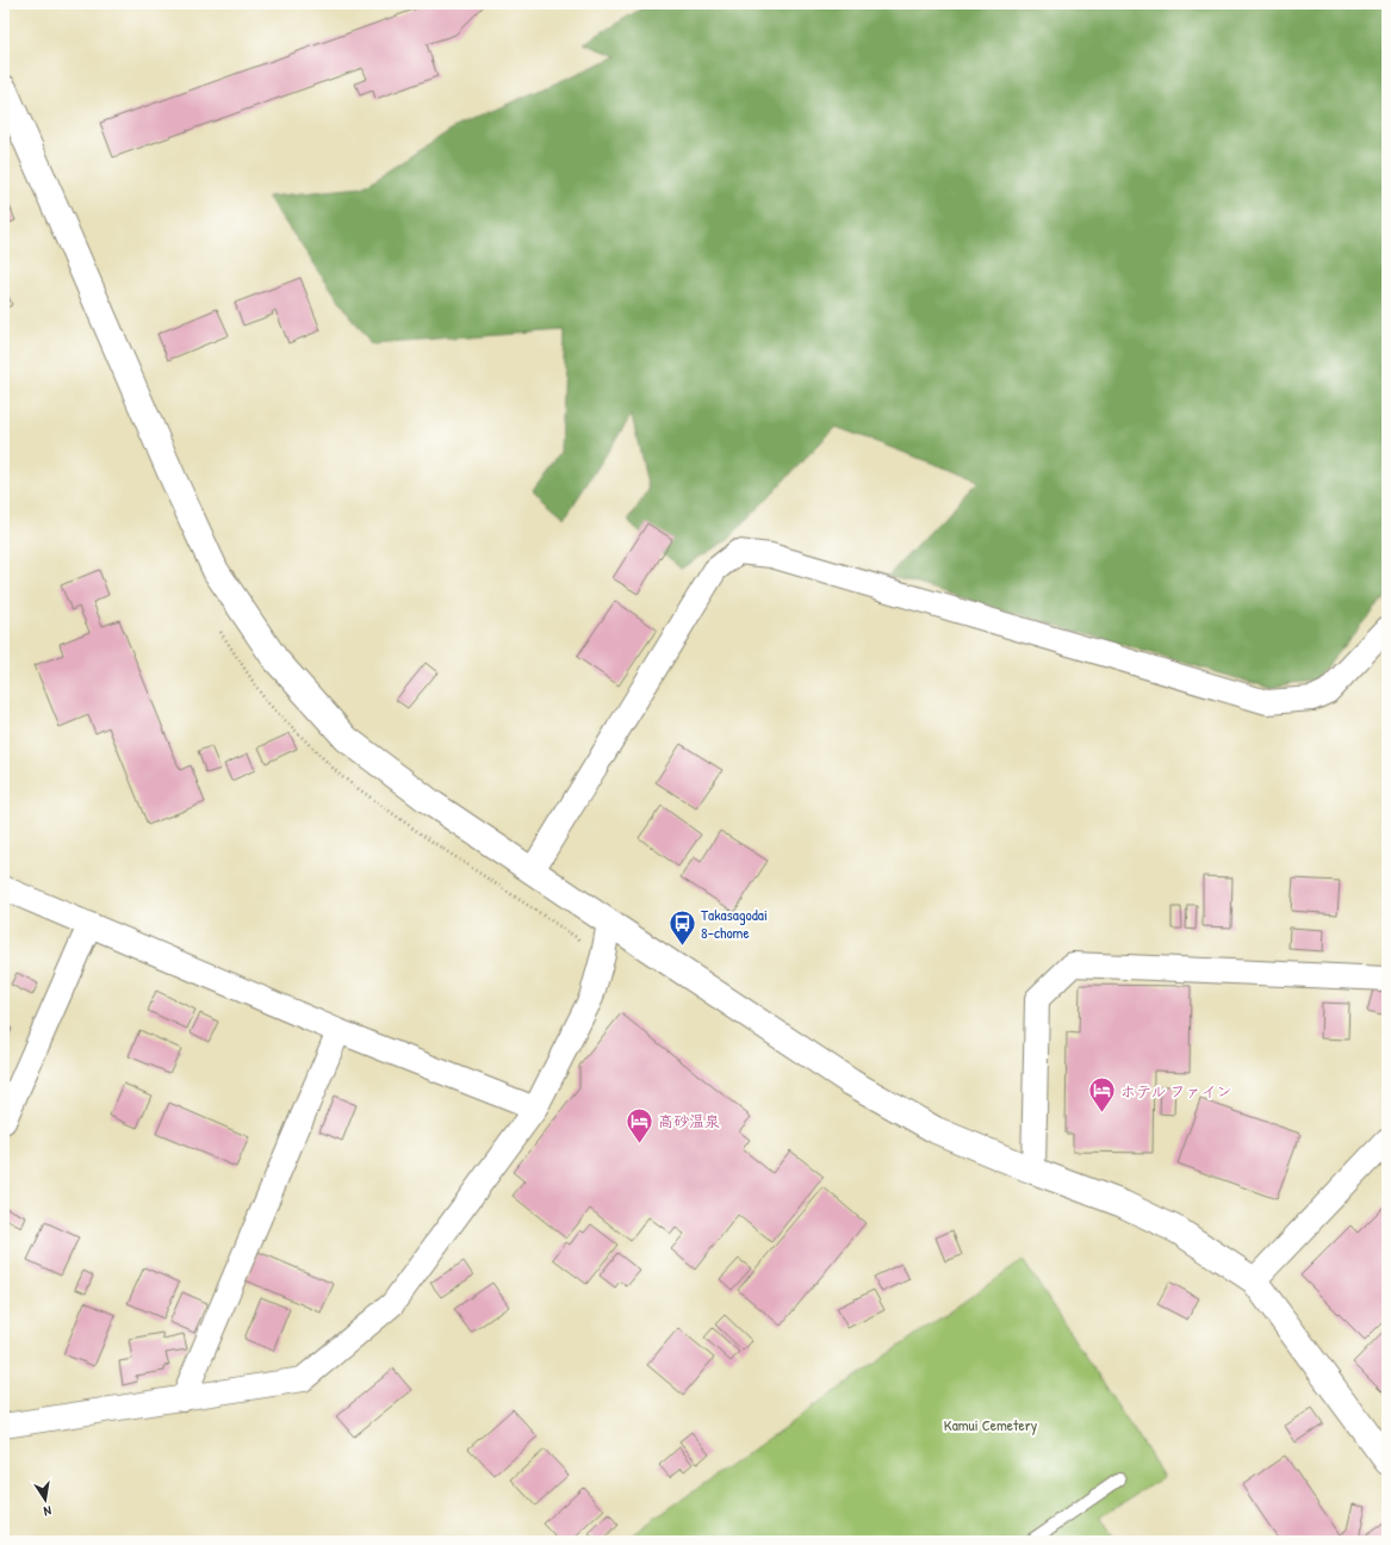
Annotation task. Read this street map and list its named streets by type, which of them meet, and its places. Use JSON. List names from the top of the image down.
{
  "parks": ["Kamui Cemetery"],
  "places": {
    "bus stop": ["Takasagodai 8-chome"],
    "hotel": ["ホテル ファイン", "高砂温泉"]
  },
  "north": "bottom"
}
